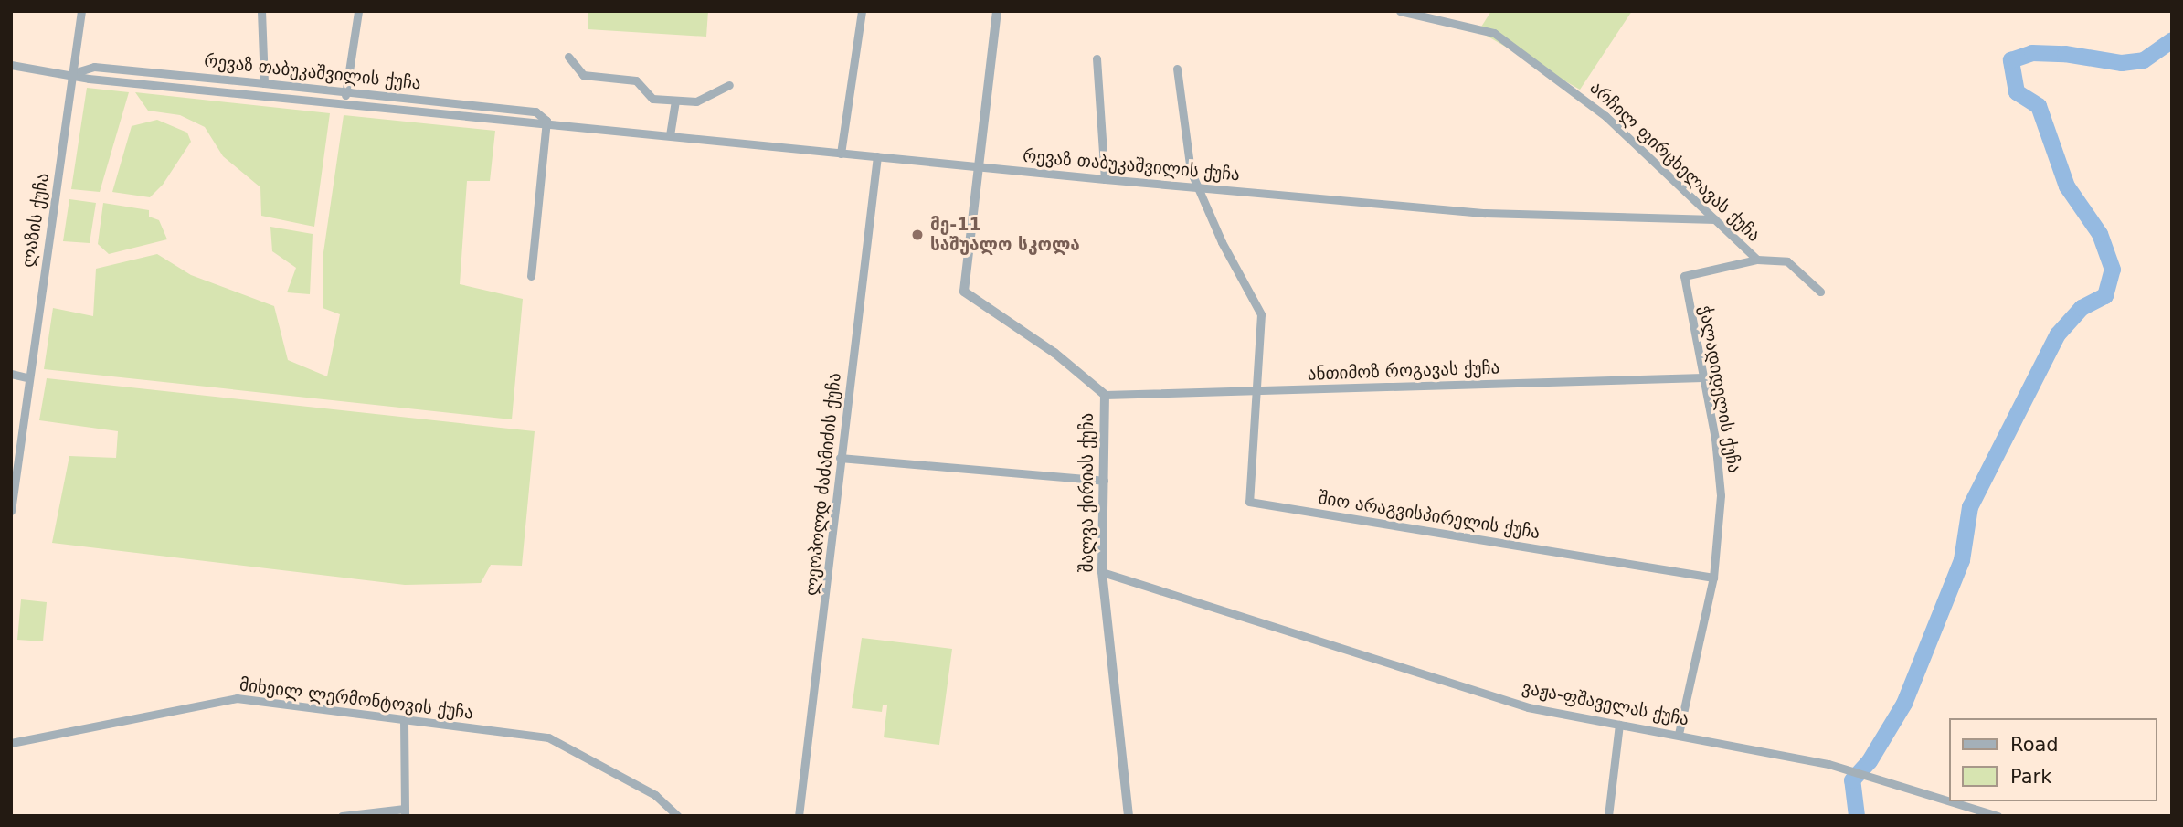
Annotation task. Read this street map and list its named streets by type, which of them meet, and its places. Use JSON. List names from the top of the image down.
{
  "streets": {
    "street": [
      "რევაზ თაბუკაშვილის ქუჩა",
      "არჩილ ფირცხელავას ქუჩა",
      "ლაზის ქუჩა",
      "ანთიმოზ როგავას ქუჩა",
      "ჭალადიდელის ქუჩა",
      "ლეოპოლდ ძაძამიძის ქუჩა",
      "შალვა ქირიას ქუჩა",
      "შიო არაგვისპირელის ქუჩა",
      "მიხეილ ლერმონტოვის ქუჩა",
      "ვაჟა-ფშაველას ქუჩა"
    ]
  },
  "crossings": [
    ["რევაზ თაბუკაშვილის ქუჩა", "არჩილ ფირცხელავას ქუჩა"],
    ["რევაზ თაბუკაშვილის ქუჩა", "ლაზის ქუჩა"],
    ["რევაზ თაბუკაშვილის ქუჩა", "ლეოპოლდ ძაძამიძის ქუჩა"],
    ["რევაზ თაბუკაშვილის ქუჩა", "შალვა ქირიას ქუჩა"],
    ["არჩილ ფირცხელავას ქუჩა", "ჭალადიდელის ქუჩა"],
    ["ანთიმოზ როგავას ქუჩა", "ჭალადიდელის ქუჩა"],
    ["ანთიმოზ როგავას ქუჩა", "შალვა ქირიას ქუჩა"],
    ["ანთიმოზ როგავას ქუჩა", "შიო არაგვისპირელის ქუჩა"],
    ["ჭალადიდელის ქუჩა", "შიო არაგვისპირელის ქუჩა"],
    ["ჭალადიდელის ქუჩა", "ვაჟა-ფშაველას ქუჩა"],
    ["შალვა ქირიას ქუჩა", "ვაჟა-ფშაველას ქუჩა"]
  ],
  "places": ["მე-11 საშუალო სკოლა"],
  "legend": ["Road", "Park"]
}
